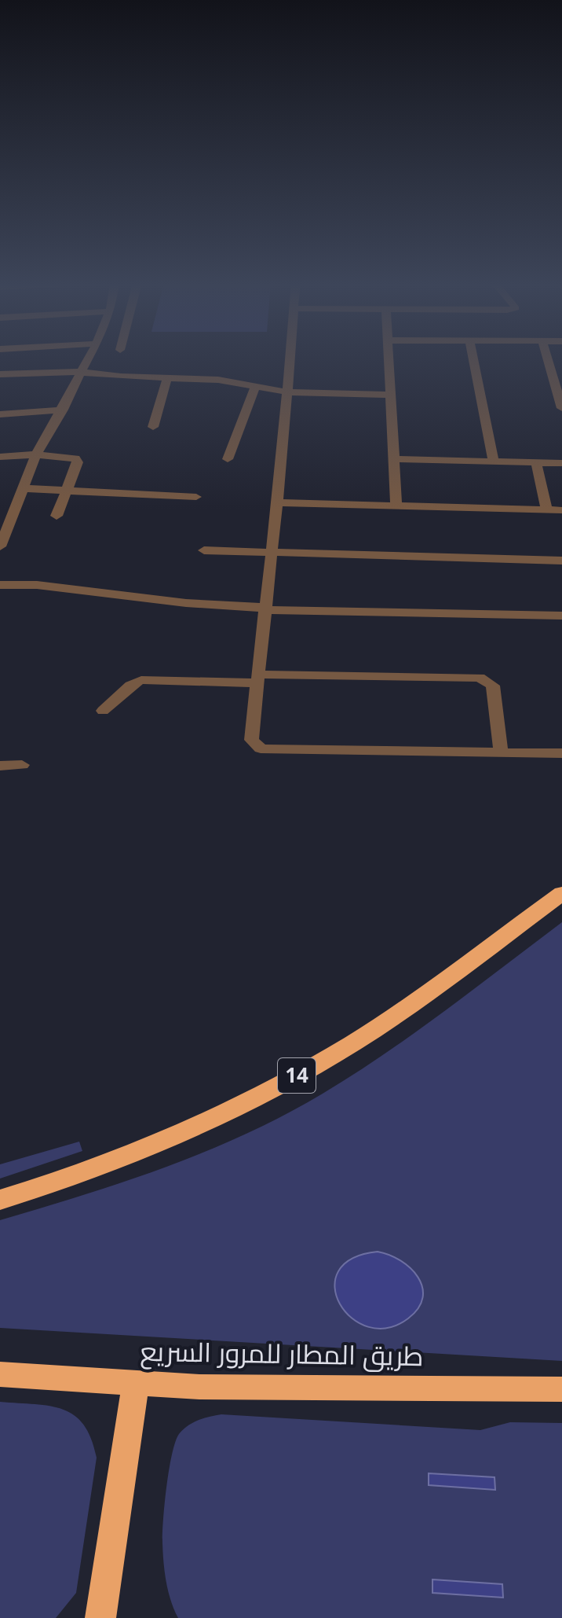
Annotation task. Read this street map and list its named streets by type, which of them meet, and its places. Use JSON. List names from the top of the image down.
{
  "streets": {
    "highway": ["14", "طريق المطار للمرور السريع"]
  }
}
